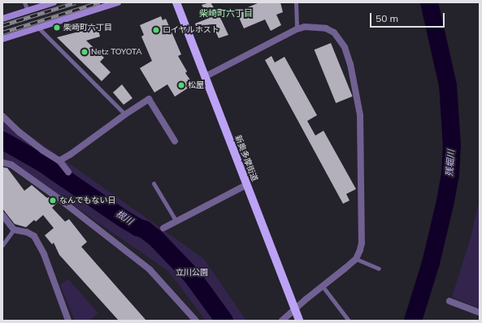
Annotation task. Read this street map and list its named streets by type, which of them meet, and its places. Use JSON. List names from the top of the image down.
{
  "streets": {
    "main road": ["新奥多摩街道"]
  },
  "districts": ["柴崎町六丁目"],
  "water": ["残堀川", "根川"],
  "parks": ["立川公園"],
  "places": [
    "柴崎町六丁目",
    "ロイヤルホスト",
    "Netz TOYOTA",
    "松屋",
    "なんでもない日"
  ],
  "scale_bar": "50 m"
}
